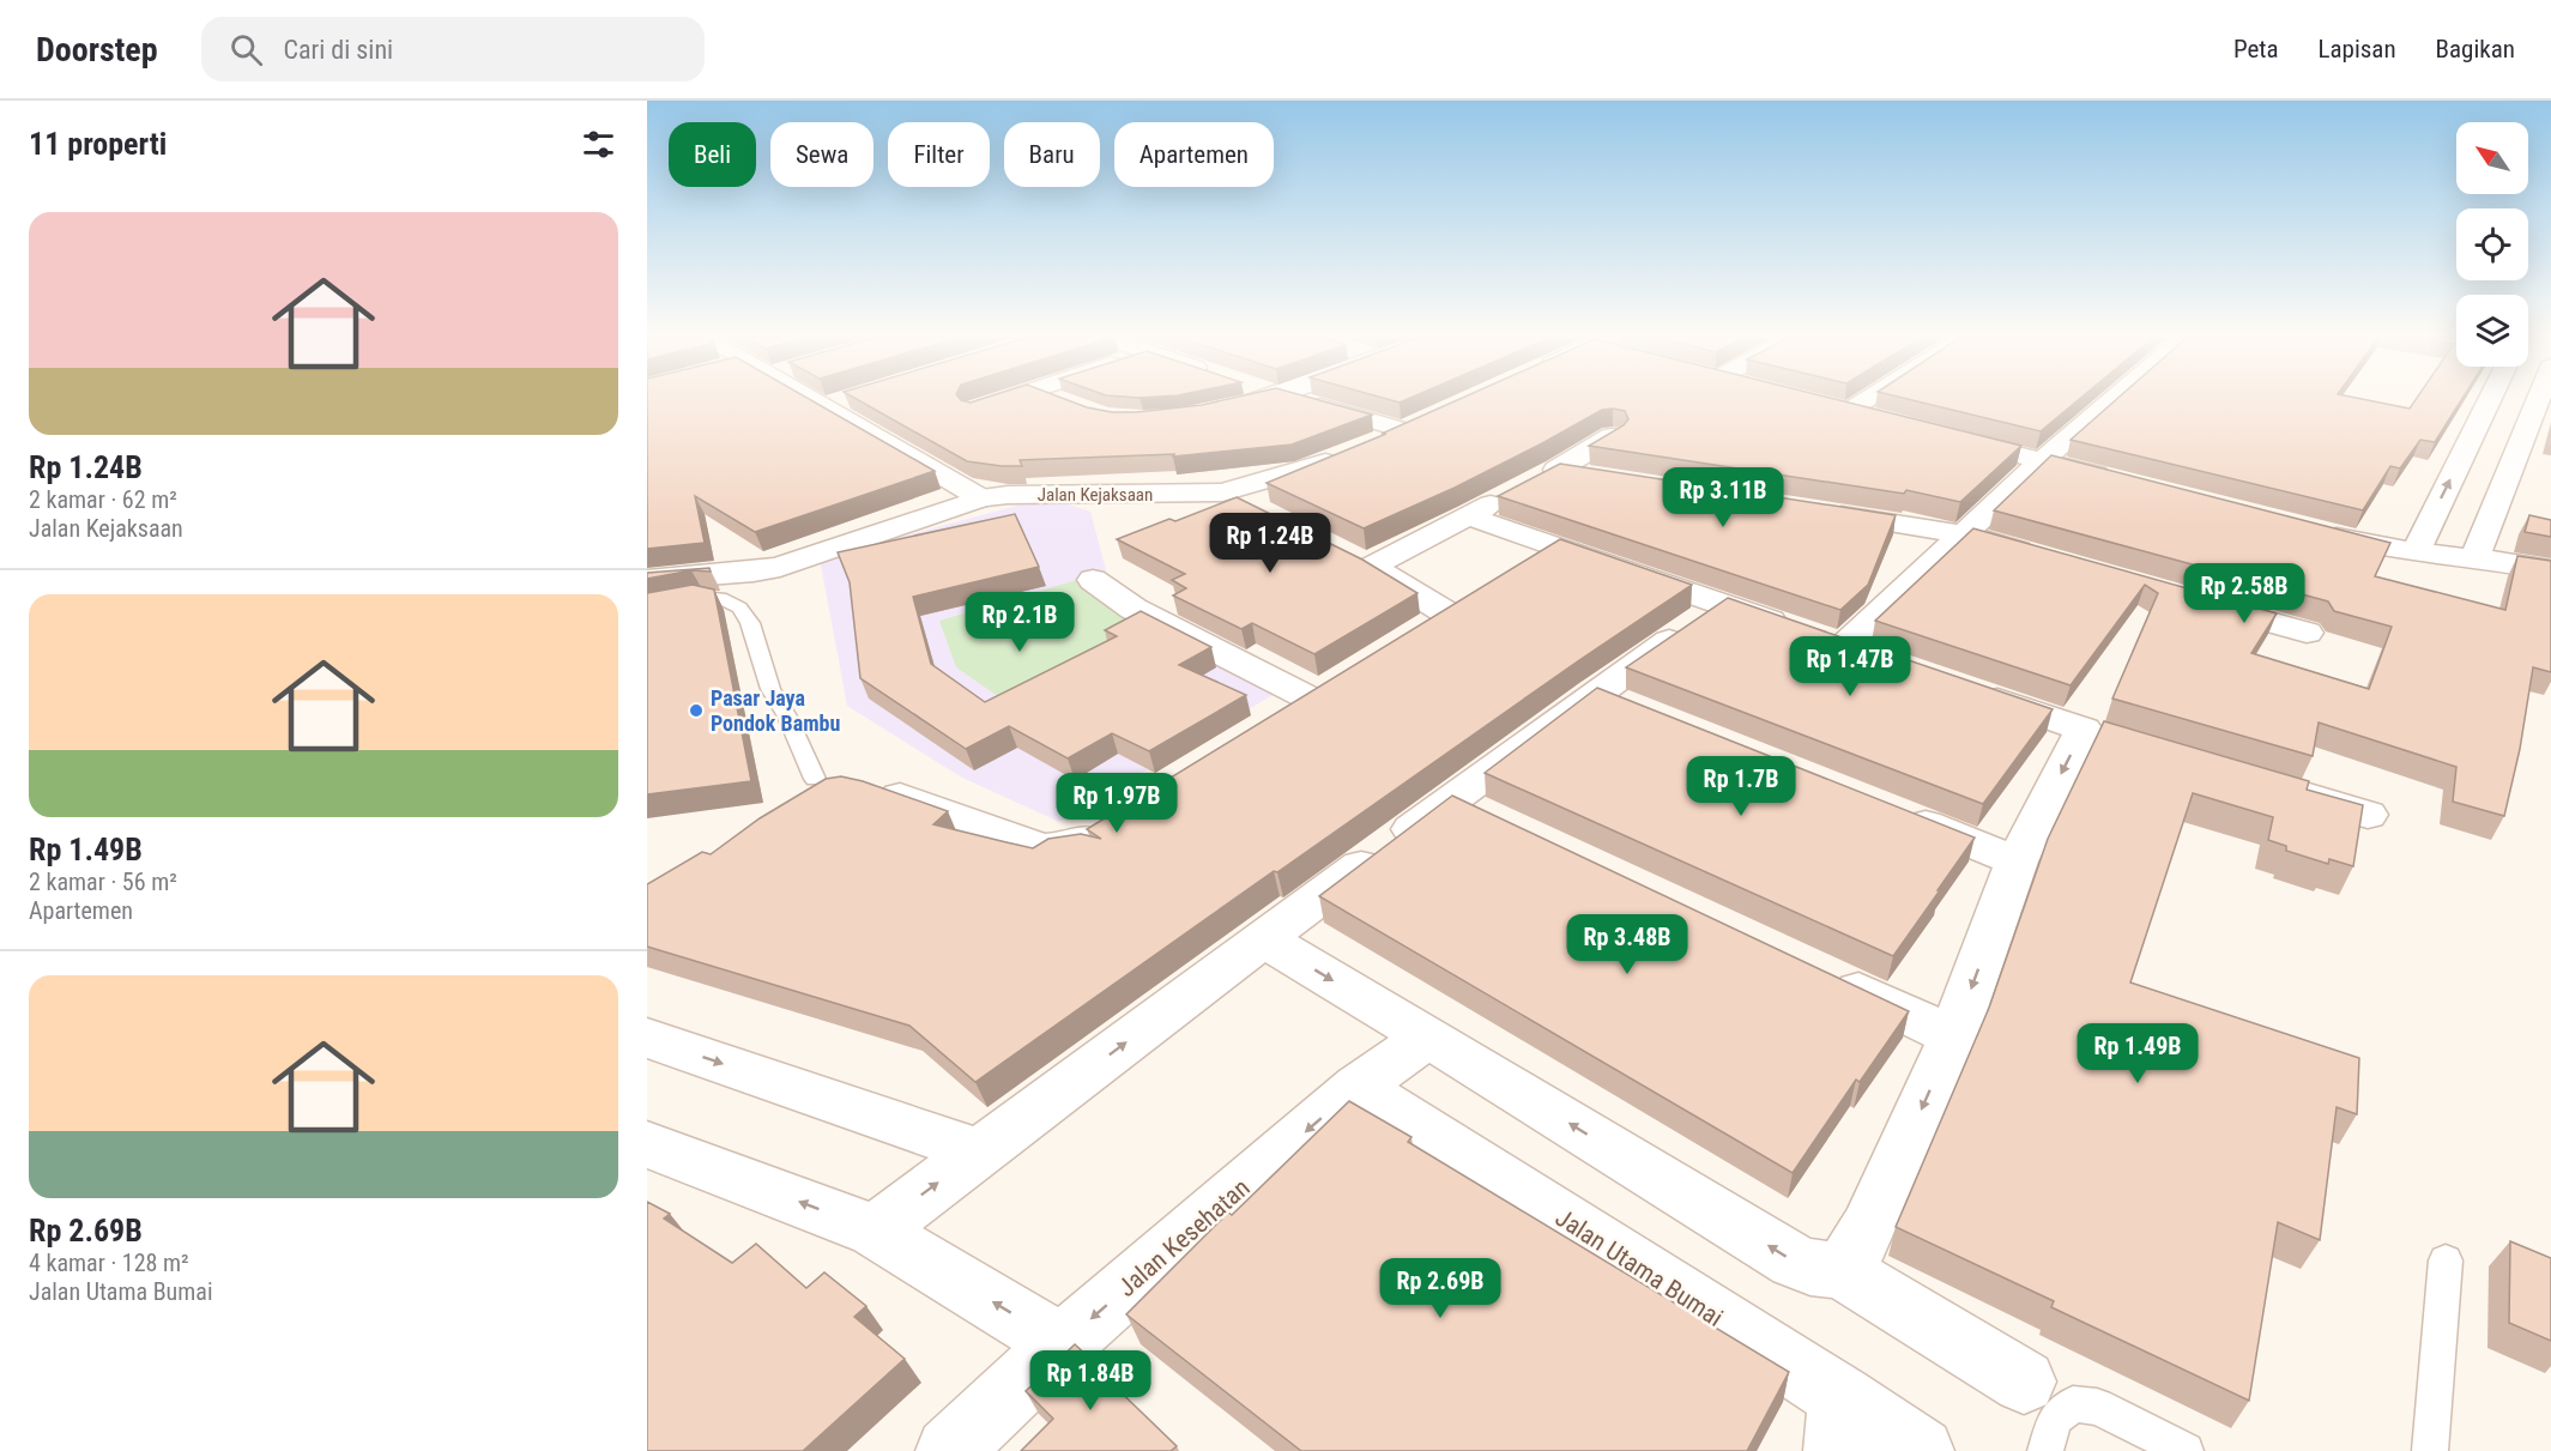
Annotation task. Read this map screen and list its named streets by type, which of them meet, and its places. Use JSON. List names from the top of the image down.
{
  "streets": {
    "street": ["Jalan Kejaksaan", "Jalan Kesehatan", "Jalan Utama Bumai"]
  },
  "crossings": [
    ["Jalan Kesehatan", "Jalan Utama Bumai"]
  ],
  "places": ["Pasar Jaya Pondok Bambu"],
  "north": "top left",
  "page": {
    "header": "Doorstep",
    "search": "Cari di sini",
    "nav": ["Peta", "Lapisan", "Bagikan"],
    "heading": "11 properti",
    "chip": [
      "Beli",
      "Sewa",
      "Filter",
      "Baru",
      "Apartemen"
    ],
    "list": [
      {
        "name": "Rp 1.24B",
        "note": "2 kamar · 62 m² · Jalan Kejaksaan"
      },
      {
        "name": "Rp 1.49B",
        "note": "2 kamar · 56 m² · Apartemen"
      },
      {
        "name": "Rp 2.69B",
        "note": "4 kamar · 128 m² · Jalan Utama Bumai"
      }
    ],
    "price": [
      "Rp 3.11B",
      "Rp 1.24B",
      "Rp 2.58B",
      "Rp 2.1B",
      "Rp 1.47B",
      "Rp 1.7B",
      "Rp 1.97B",
      "Rp 3.48B",
      "Rp 1.49B",
      "Rp 2.69B",
      "Rp 1.84B"
    ]
  }
}
